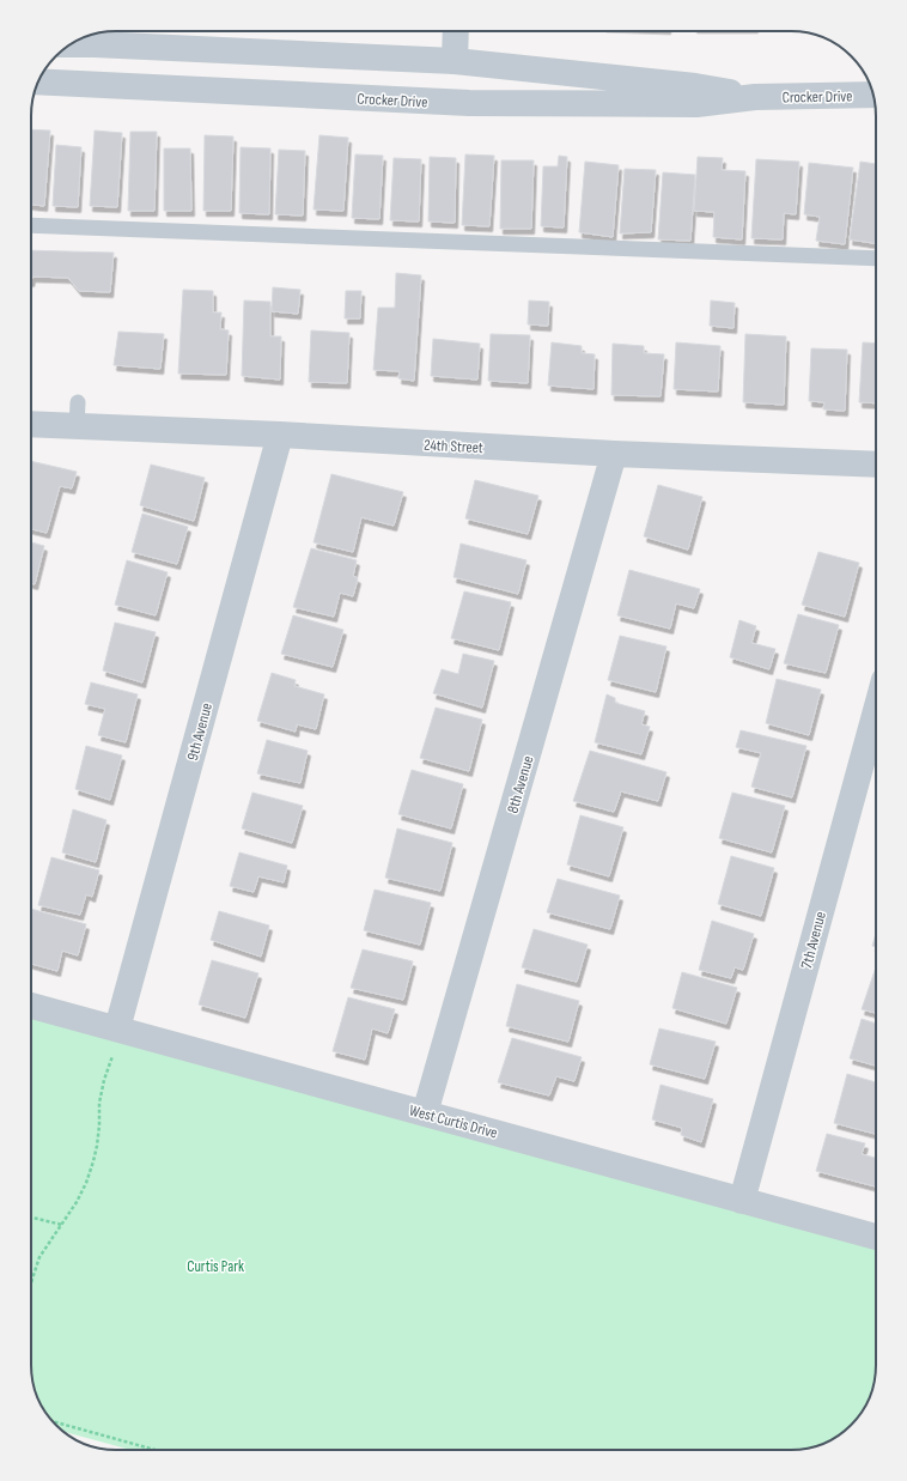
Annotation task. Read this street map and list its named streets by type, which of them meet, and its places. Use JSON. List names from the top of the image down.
{
  "streets": {
    "street": [
      "Crocker Drive",
      "24th Street",
      "9th Avenue",
      "8th Avenue",
      "7th Avenue",
      "West Curtis Drive"
    ]
  },
  "crossings": [
    ["24th Street", "9th Avenue"],
    ["24th Street", "8th Avenue"],
    ["9th Avenue", "West Curtis Drive"],
    ["8th Avenue", "West Curtis Drive"],
    ["7th Avenue", "West Curtis Drive"]
  ],
  "parks": ["Curtis Park"]
}
